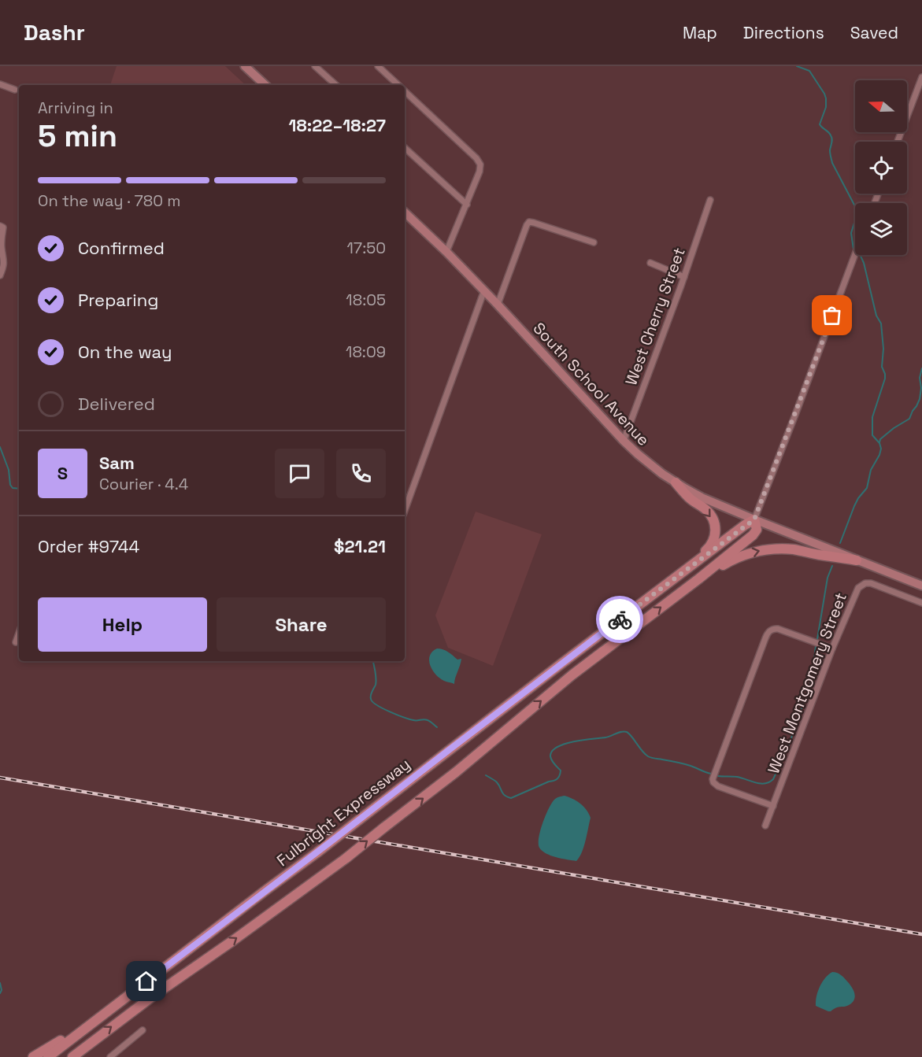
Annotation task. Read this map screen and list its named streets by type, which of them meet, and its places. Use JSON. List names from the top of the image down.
{
  "streets": {
    "highway": ["Fulbright Expressway"],
    "main road": ["South School Avenue"],
    "street": ["West Cherry Street", "West Montgomery Street"]
  },
  "crossings": [
    ["West Cherry Street", "South School Avenue"]
  ],
  "north": "left",
  "page": {
    "header": "Dashr",
    "nav": ["Map", "Directions", "Saved"],
    "heading": ["5 min", "Arriving in", "18:22–18:27"],
    "panel": [
      "Sam",
      "Courier · 4.4",
      "Order #9744",
      "$21.21"
    ],
    "bar": "On the way · 780 m",
    "list": [
      ["Confirmed", "17:50"],
      ["Preparing", "18:05"],
      ["On the way", "18:09"],
      "Delivered"
    ],
    "round": "S",
    "buttons": ["Help", "Share"]
  }
}
